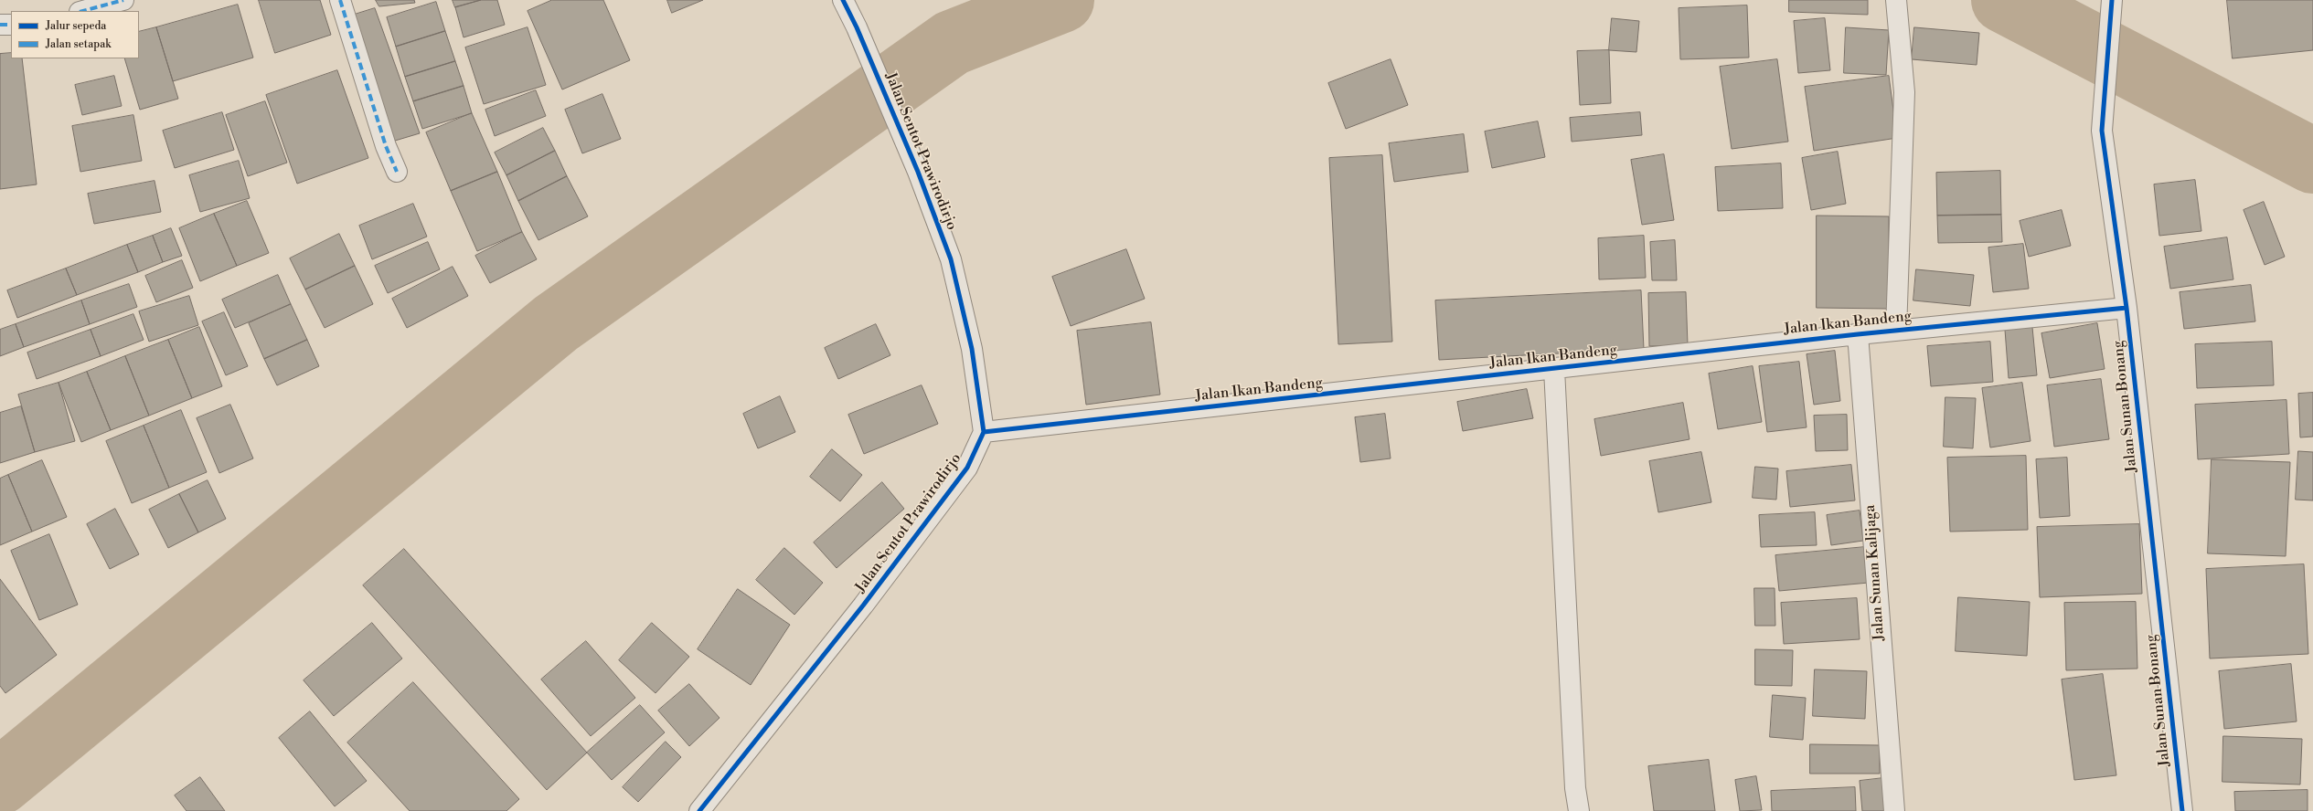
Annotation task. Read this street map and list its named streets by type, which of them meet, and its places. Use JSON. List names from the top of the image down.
{
  "streets": {
    "street": [
      "Jalan Sentot Prawirodirjo",
      "Jalan Ikan Bandeng",
      "Jalan Sunan Bonang",
      "Jalan Sunan Kalijaga"
    ]
  },
  "crossings": [
    ["Jalan Sentot Prawirodirjo", "Jalan Ikan Bandeng"],
    ["Jalan Ikan Bandeng", "Jalan Sunan Bonang"],
    ["Jalan Ikan Bandeng", "Jalan Sunan Kalijaga"]
  ],
  "legend": ["Jalur sepeda", "Jalan setapak"]
}
